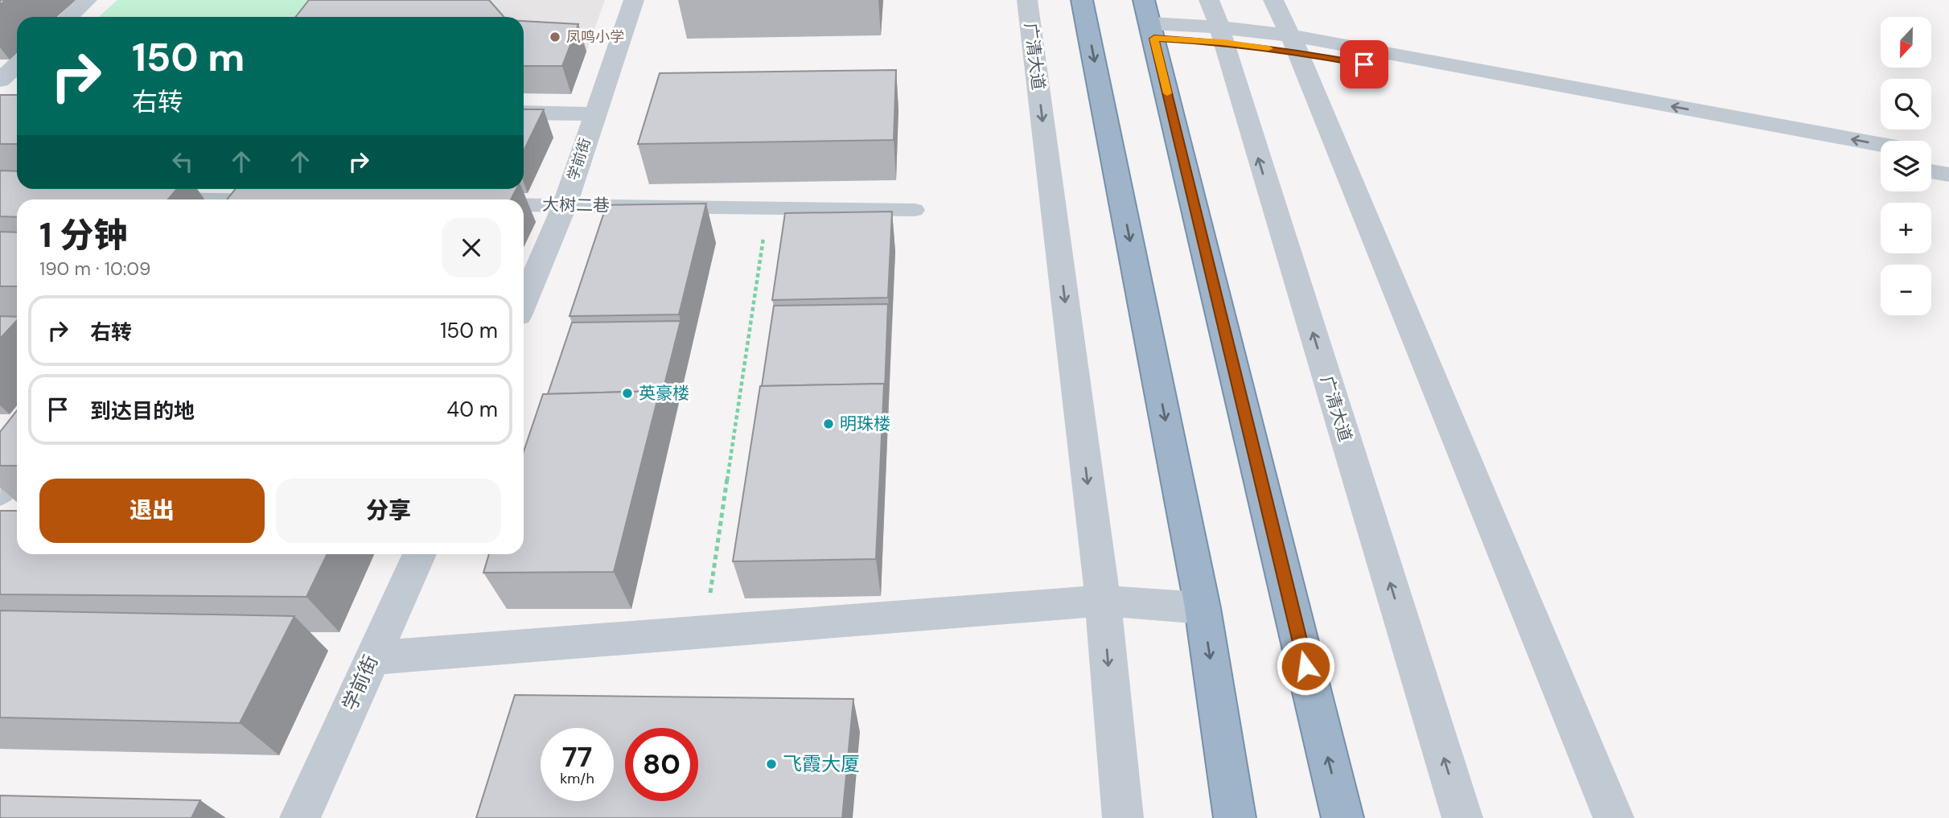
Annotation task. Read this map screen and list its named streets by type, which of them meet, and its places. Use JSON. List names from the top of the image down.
{
  "streets": {
    "street": ["广清大道", "学前街"],
    "lane": ["大树二巷"]
  },
  "crossings": [
    ["学前街", "大树二巷"]
  ],
  "places": [
    "凤鸣小学",
    "英豪楼",
    "明珠楼",
    "飞霞大厦"
  ],
  "north": "bottom",
  "page": {
    "map_buttons": ["+", "−"],
    "turn": ["150 m", "右转"],
    "heading": ["1 分钟", "190 m · 10:09"],
    "list": [
      {
        "name": "右转",
        "value": "150 m"
      },
      {
        "name": "到达目的地",
        "value": "40 m"
      }
    ],
    "buttons": ["退出", "分享"],
    "speed": "77 km/h",
    "limit": "80"
  }
}
